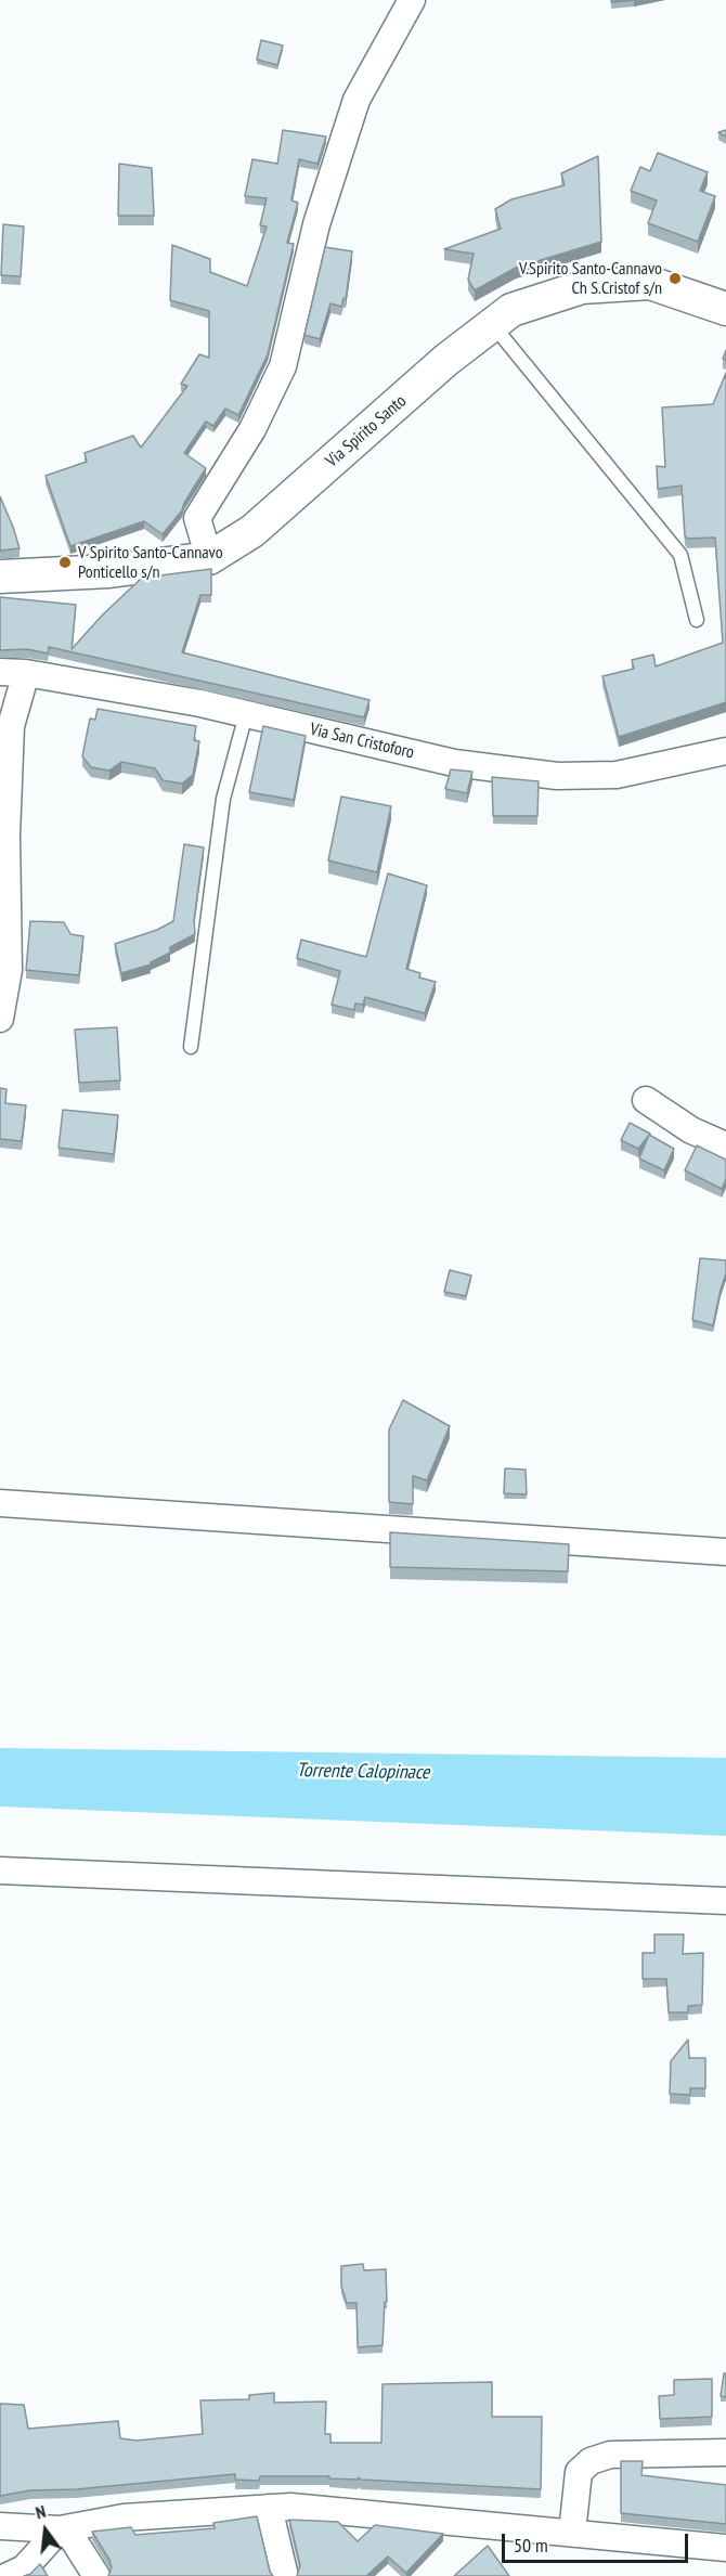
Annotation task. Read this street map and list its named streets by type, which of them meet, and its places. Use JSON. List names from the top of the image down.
{
  "streets": {
    "street": ["Via Spirito Santo", "Via San Cristoforo"]
  },
  "water": ["Torrente Calopinace"],
  "places": ["V.Spirito Santo-Cannavo Ch S.Cristof s/n", "V Spirito Santo-Cannavo Ponticello s/n"],
  "scale_bar": "50 m",
  "north": "top"
}
